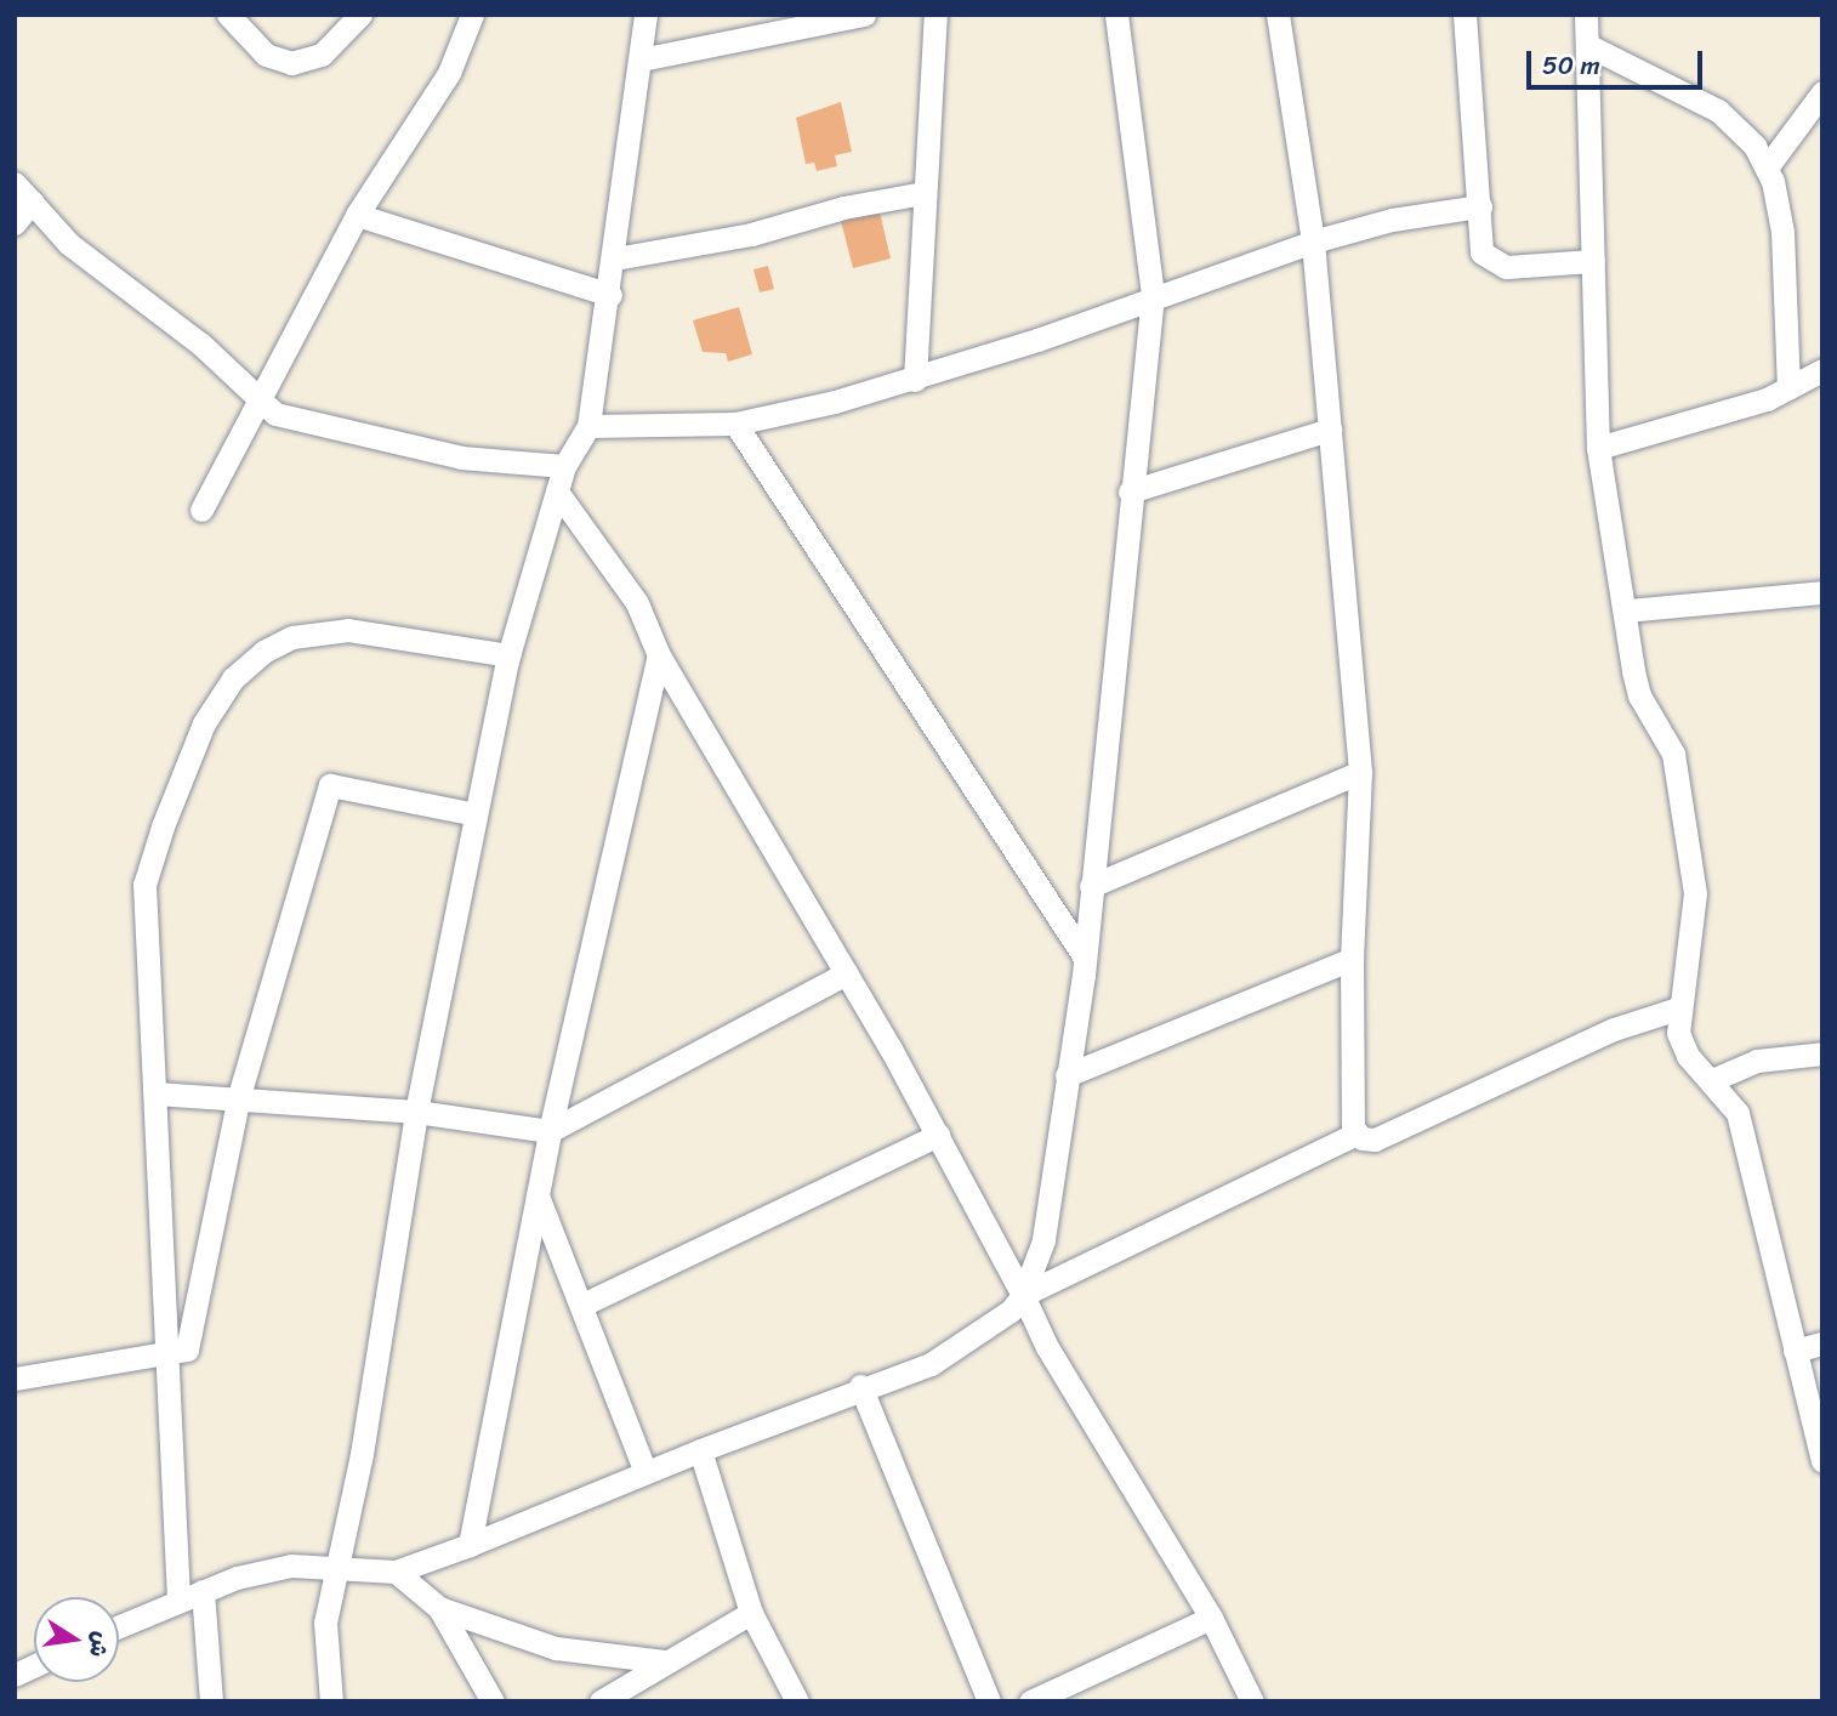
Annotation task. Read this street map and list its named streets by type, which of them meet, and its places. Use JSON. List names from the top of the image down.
{
  "scale_bar": "50 m",
  "north": "right"
}
